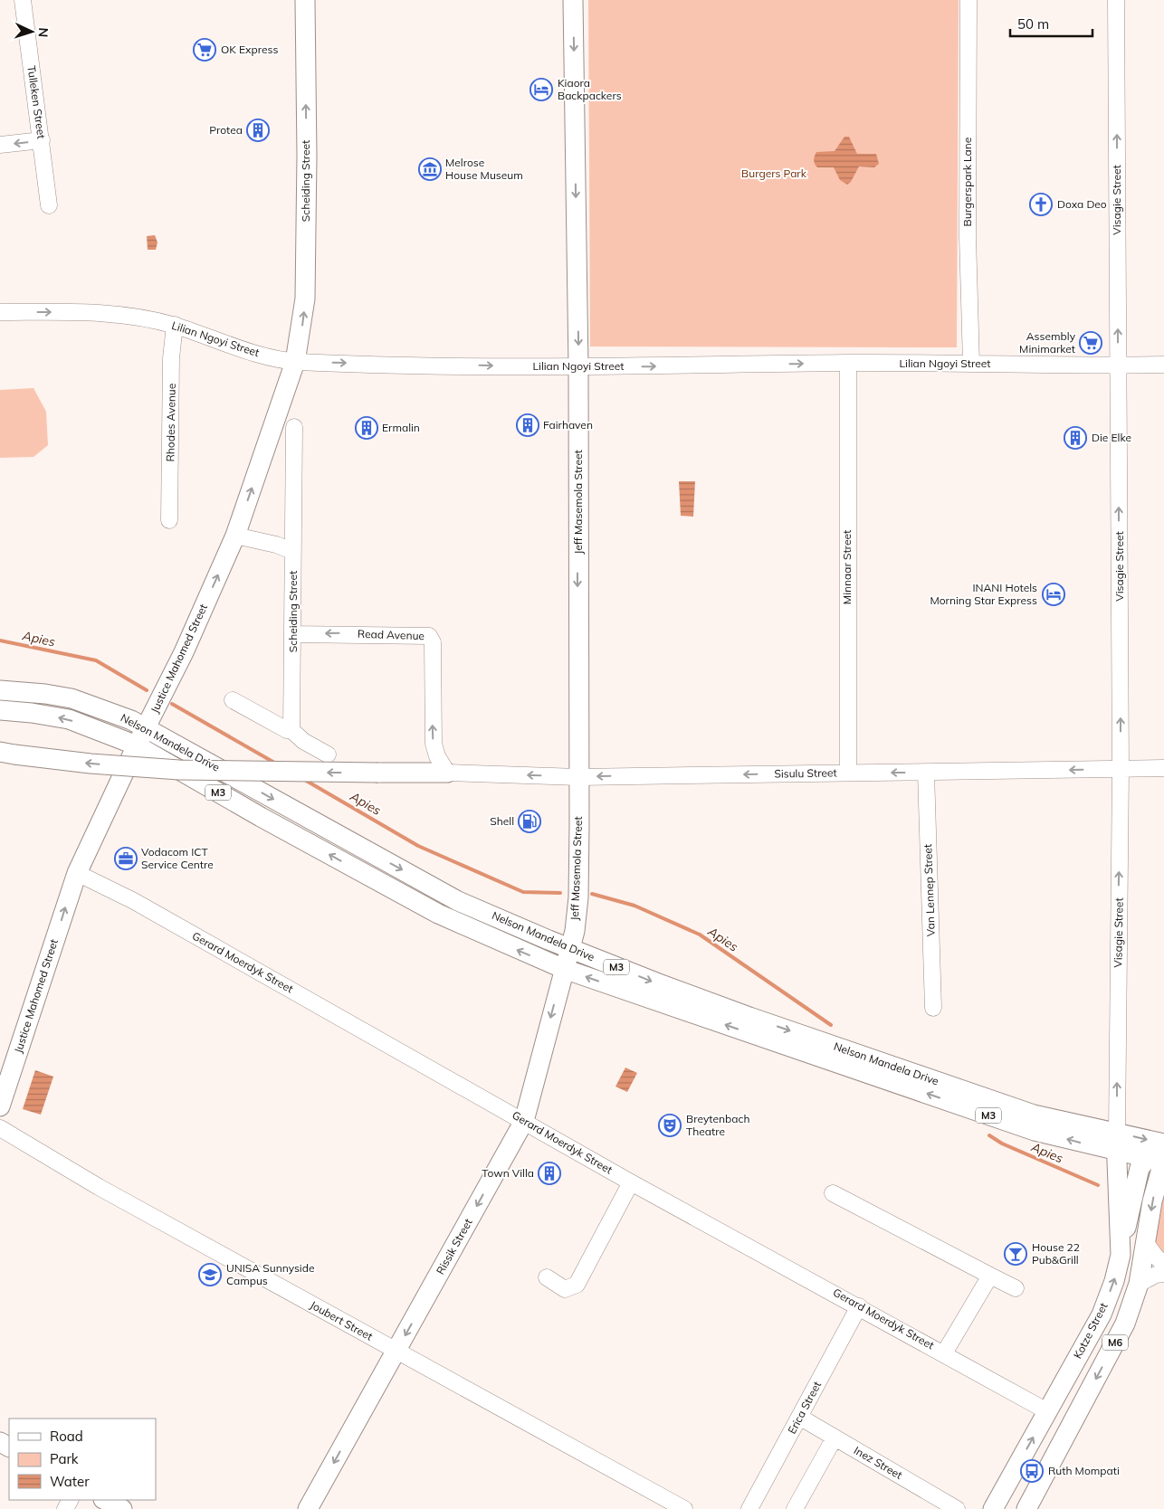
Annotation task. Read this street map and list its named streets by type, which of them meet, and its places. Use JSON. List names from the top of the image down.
{
  "streets": {
    "main road": [
      "Scheiding Street",
      "Jeff Masemola Street",
      "Justice Mahomed Street",
      "Nelson Mandela Drive",
      "M3",
      "Rissik Street",
      "Kotze Street",
      "M6"
    ],
    "street": [
      "Tulleken Street",
      "Burgerspark Lane",
      "Visagie Street",
      "Lilian Ngoyi Street",
      "Rhodes Avenue",
      "Minnaar Street",
      "Read Avenue",
      "Sisulu Street",
      "Van Lennep Street",
      "Gerard Moerdyk Street",
      "Joubert Street",
      "Erica Street",
      "Inez Street"
    ]
  },
  "crossings": [
    ["Scheiding Street", "Lilian Ngoyi Street"],
    ["Scheiding Street", "Read Avenue"],
    ["Scheiding Street", "Justice Mahomed Street"],
    ["Burgerspark Lane", "Lilian Ngoyi Street"],
    ["Visagie Street", "Lilian Ngoyi Street"],
    ["Visagie Street", "Nelson Mandela Drive"],
    ["Visagie Street", "Sisulu Street"],
    ["Visagie Street", "Kotze Street"],
    ["Lilian Ngoyi Street", "Rhodes Avenue"],
    ["Lilian Ngoyi Street", "Jeff Masemola Street"],
    ["Lilian Ngoyi Street", "Minnaar Street"],
    ["Lilian Ngoyi Street", "Justice Mahomed Street"],
    ["Jeff Masemola Street", "Nelson Mandela Drive"],
    ["Jeff Masemola Street", "Sisulu Street"],
    ["Jeff Masemola Street", "Rissik Street"],
    ["Minnaar Street", "Sisulu Street"],
    ["Read Avenue", "Sisulu Street"],
    ["Justice Mahomed Street", "Nelson Mandela Drive"],
    ["Justice Mahomed Street", "Gerard Moerdyk Street"],
    ["Nelson Mandela Drive", "Rissik Street"],
    ["Nelson Mandela Drive", "Kotze Street"],
    ["Nelson Mandela Drive", "M6"],
    ["Sisulu Street", "Van Lennep Street"],
    ["Gerard Moerdyk Street", "Rissik Street"],
    ["Gerard Moerdyk Street", "Kotze Street"],
    ["Gerard Moerdyk Street", "Erica Street"],
    ["Rissik Street", "Joubert Street"],
    ["Erica Street", "Inez Street"]
  ],
  "one_way": [
    "Scheiding Street",
    "Visagie Street",
    "Lilian Ngoyi Street",
    "Jeff Masemola Street",
    "Justice Mahomed Street",
    "Sisulu Street",
    "Rissik Street"
  ],
  "water": ["Apies"],
  "parks": ["Burgers Park"],
  "places": {
    "supermarket": ["OK Express", "Assembly Minimarket"],
    "hotel": ["Kiaora Backpackers", "INANI Hotels Morning Star Express"],
    "building": [
      "Protea",
      "Fairhaven",
      "Ermalin",
      "Die Elke",
      "Town Villa"
    ],
    "museum": ["Melrose House Museum"],
    "church": ["Doxa Deo"],
    "fuel station": ["Shell"],
    "office": ["Vodacom ICT Service Centre"],
    "theatre": ["Breytenbach Theatre"],
    "bar": ["House 22 Pub&Grill"],
    "school or university": ["UNISA Sunnyside Campus"],
    "bus stop": ["Ruth Mompati"]
  },
  "legend": ["Road", "Park", "Water"],
  "scale_bar": "50 m",
  "north": "right"
}
